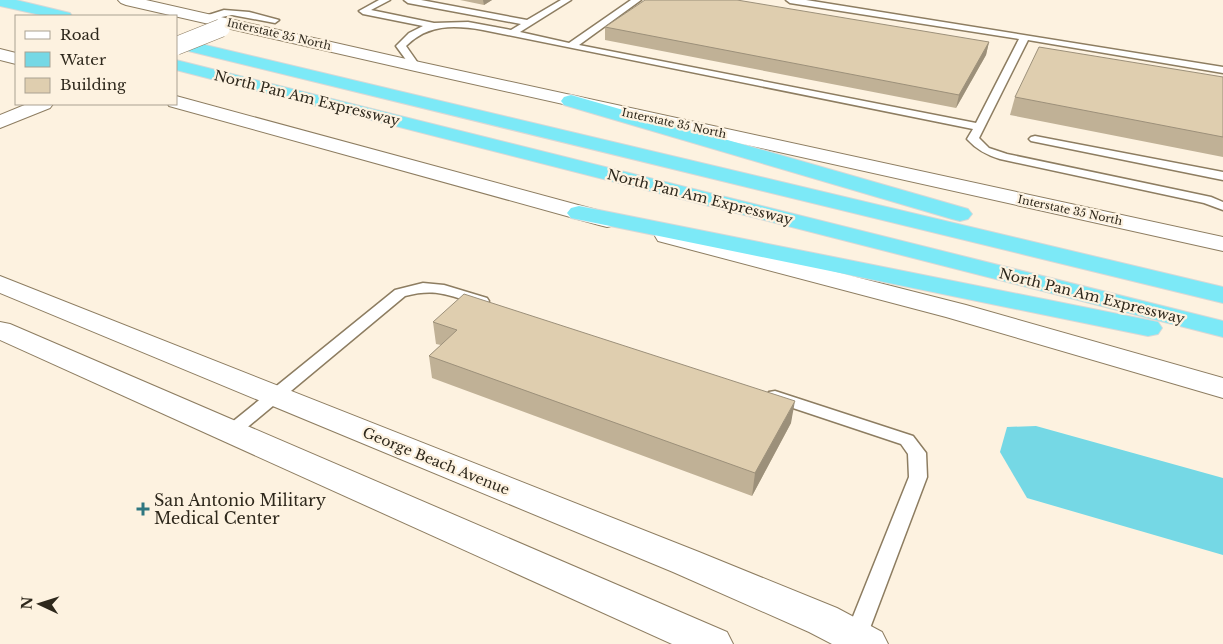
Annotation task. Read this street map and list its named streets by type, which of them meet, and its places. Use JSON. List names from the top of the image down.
{
  "streets": {
    "highway": ["North Pan Am Expressway"],
    "main road": ["Interstate 35 North", "George Beach Avenue"]
  },
  "places": {
    "health": ["San Antonio Military Medical Center"]
  },
  "legend": ["Road", "Water", "Building"],
  "north": "left"
}
